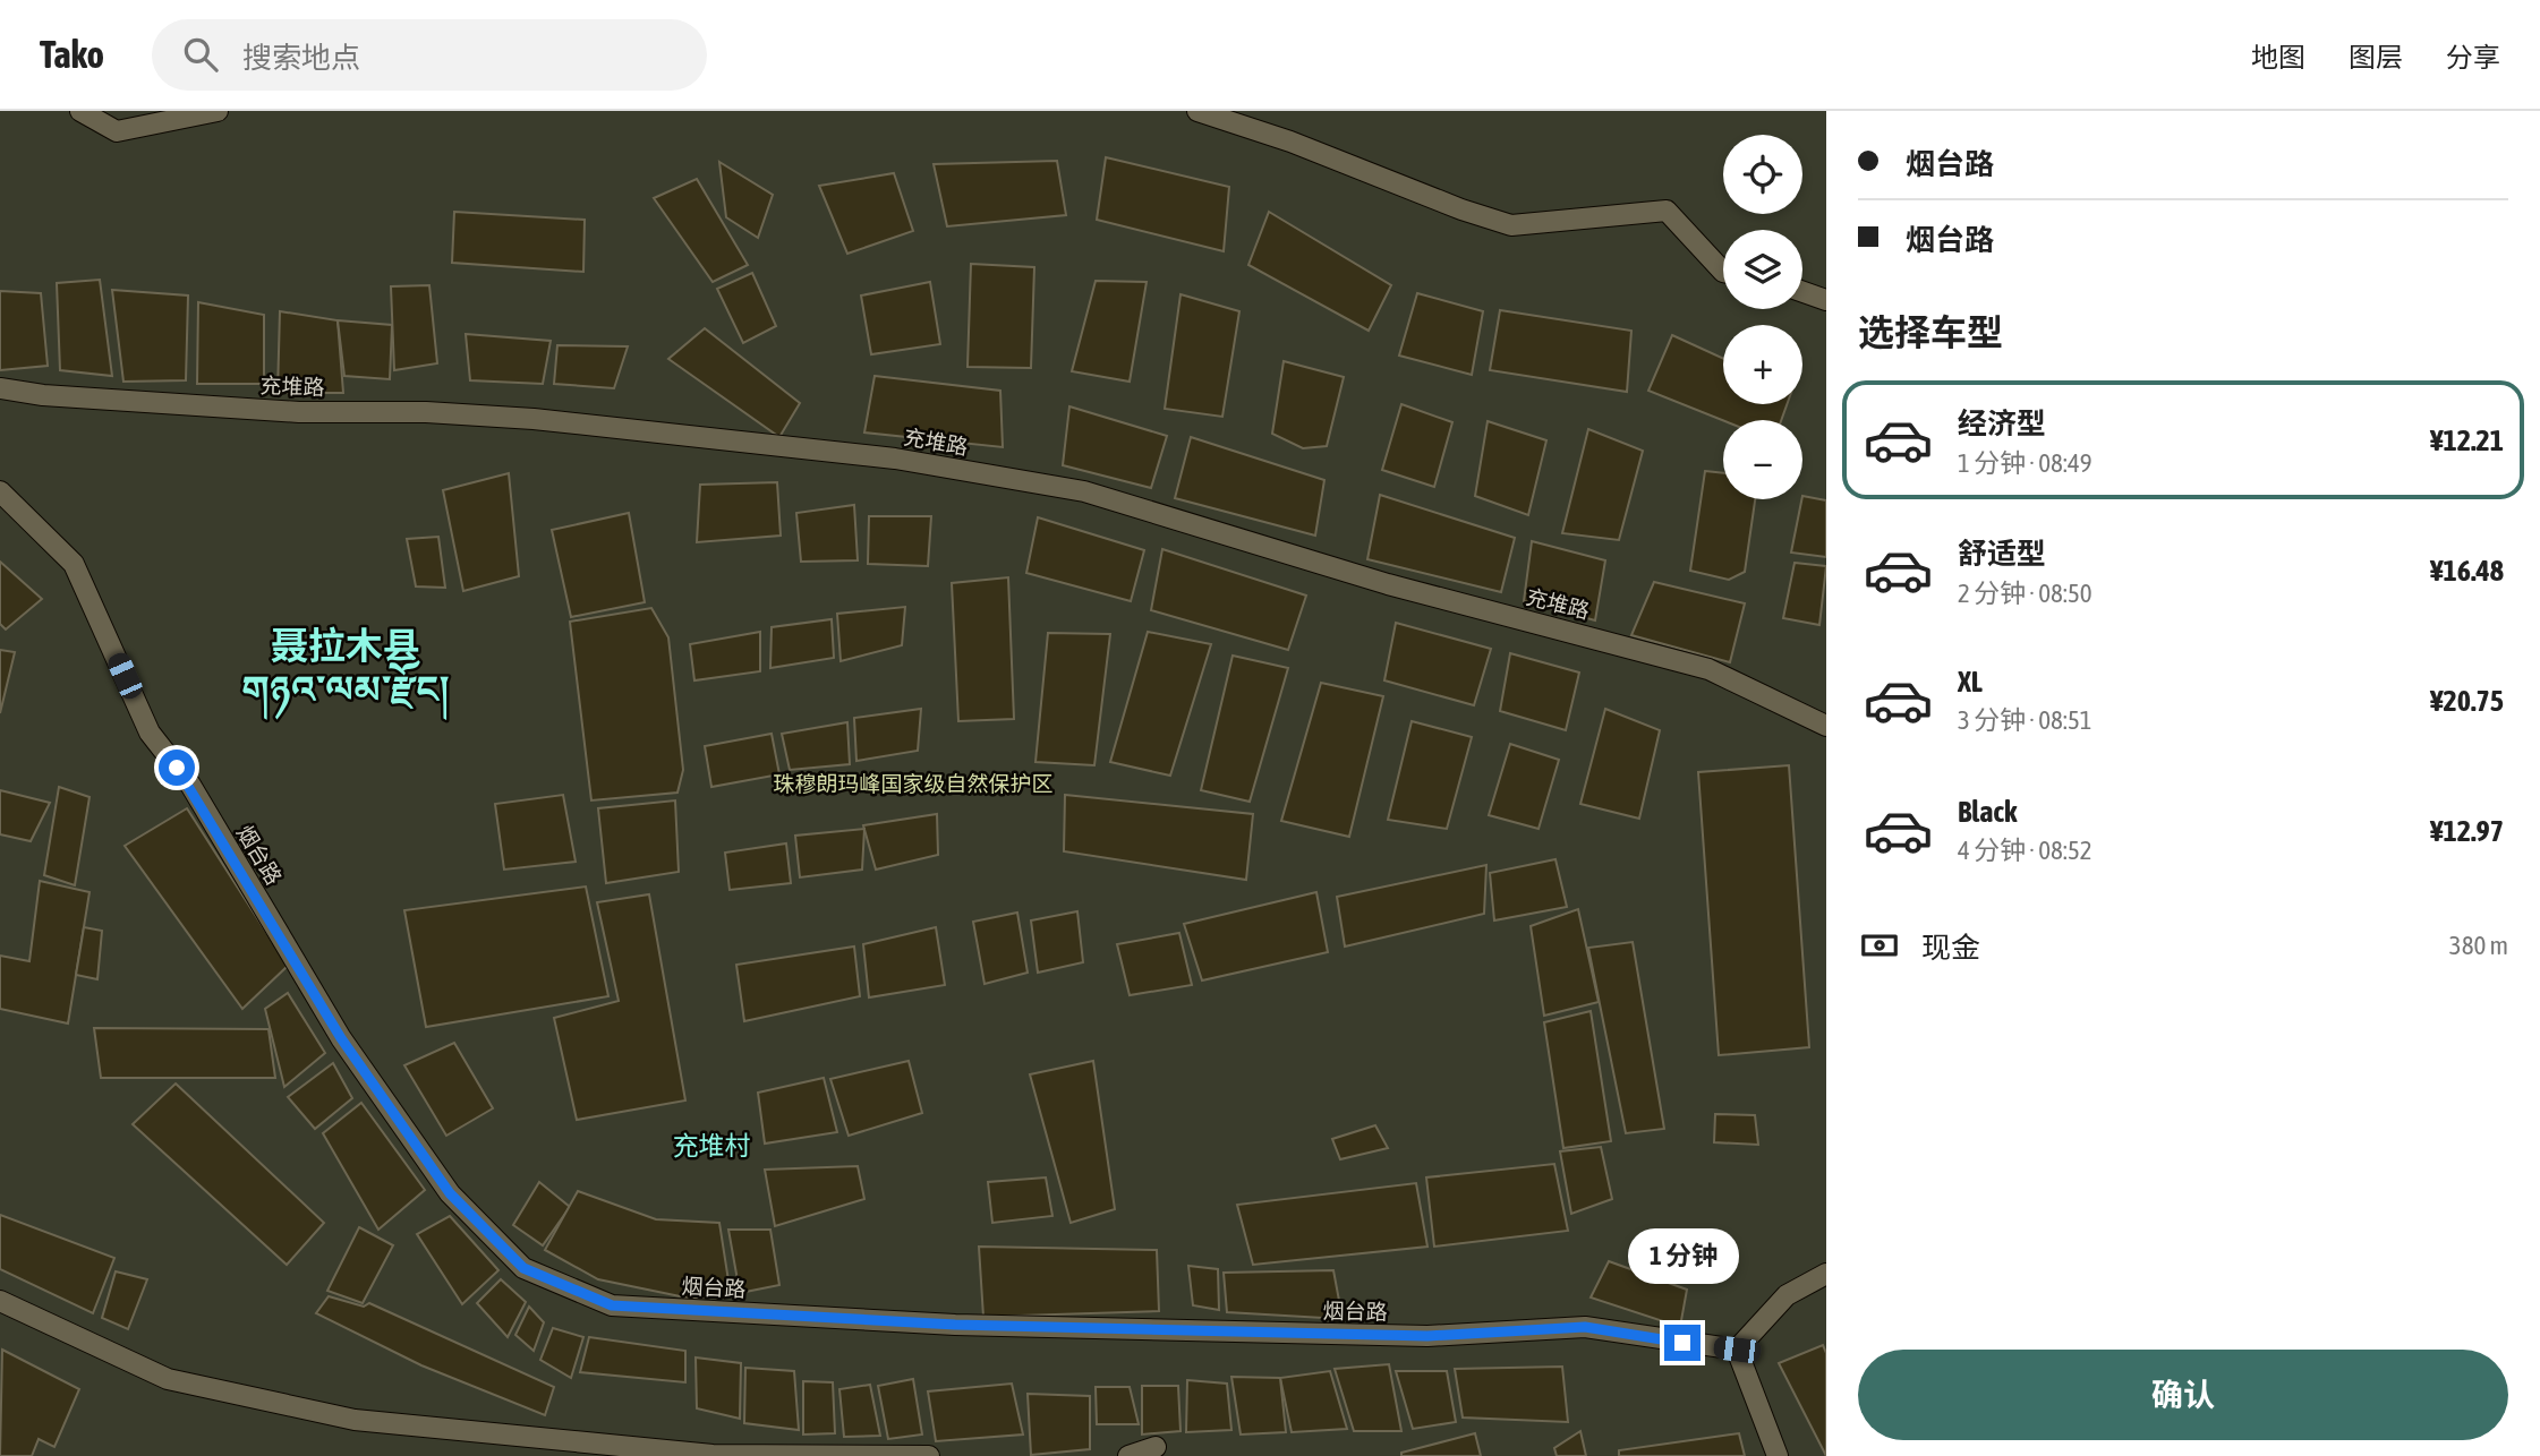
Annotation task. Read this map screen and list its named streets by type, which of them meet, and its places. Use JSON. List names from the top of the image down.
{
  "streets": {
    "street": ["充堆路", "烟台路"]
  },
  "districts": ["聂拉木县 གཉའ་ལམ་རྫོང།", "充堆村"],
  "parks": ["珠穆朗玛峰国家级自然保护区"],
  "page": {
    "header": "Tako",
    "search": "搜索地点",
    "nav": ["地图", "图层", "分享"],
    "banner": ["烟台路", "烟台路"],
    "map_buttons": ["+", "−"],
    "heading": "选择车型",
    "list": [
      {
        "name": "经济型",
        "note": "1 分钟 · 08:49",
        "value": "¥12.21"
      },
      {
        "name": "舒适型",
        "note": "2 分钟 · 08:50",
        "value": "¥16.48"
      },
      {
        "name": "XL",
        "note": "3 分钟 · 08:51",
        "value": "¥20.75"
      },
      {
        "name": "Black",
        "note": "4 分钟 · 08:52",
        "value": "¥12.97"
      }
    ],
    "pay": ["现金", "380 m"],
    "bubble": "1 分钟",
    "buttons": "确认"
  }
}
